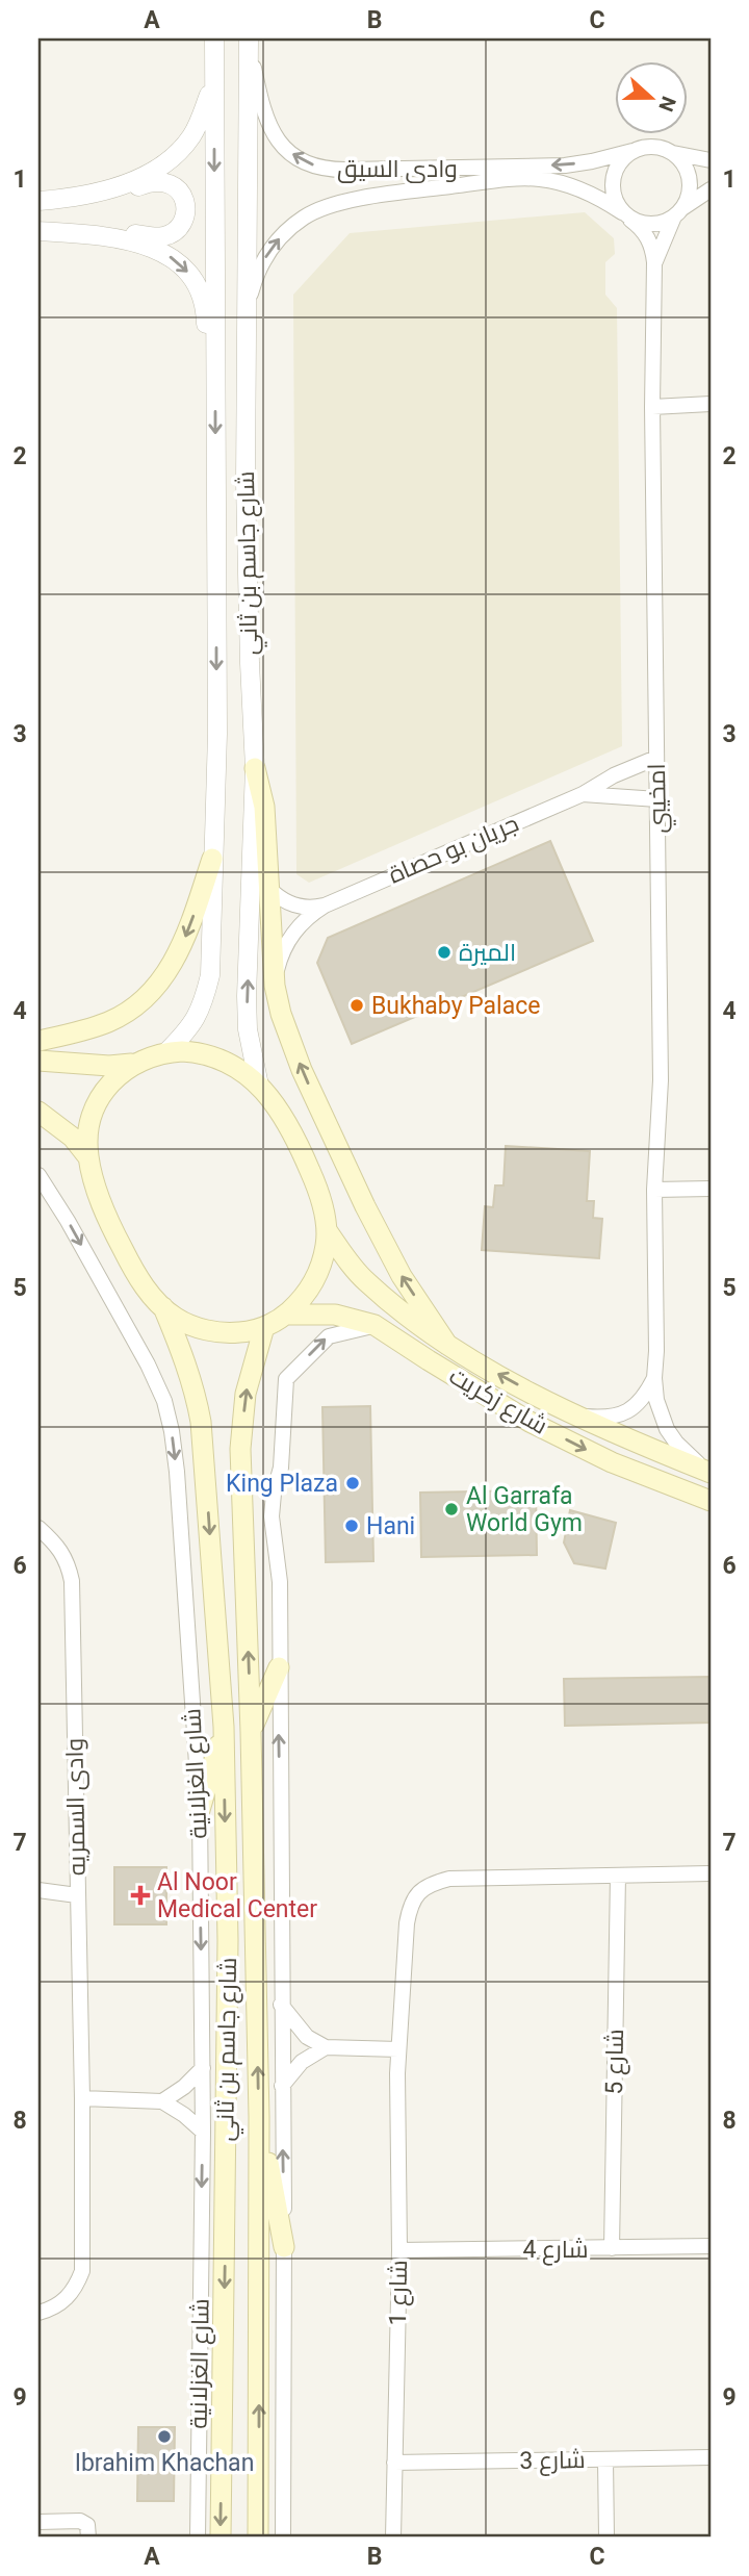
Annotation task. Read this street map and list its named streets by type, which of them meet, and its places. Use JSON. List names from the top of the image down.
{
  "streets": {
    "main road": ["شارع جاسم بن ثاني", "شارع زكريت"],
    "street": [
      "وادى السيق",
      "امخيبي",
      "جريان بو حصاة",
      "شارع الغزلانية",
      "وادى السمريه",
      "شارع 5",
      "شارع 4",
      "شارع 1",
      "شارع 3"
    ]
  },
  "crossings": [
    ["وادى السيق", "شارع جاسم بن ثاني"],
    ["وادى السيق", "امخيبي"],
    ["شارع جاسم بن ثاني", "شارع زكريت"],
    ["امخيبي", "جريان بو حصاة"],
    ["امخيبي", "شارع زكريت"],
    ["شارع 5", "شارع 4"],
    ["شارع 5", "شارع 1"],
    ["شارع 4", "شارع 1"],
    ["شارع 1", "شارع 3"]
  ],
  "places": {
    "other": [
      "الميرة",
      "Bukhaby Palace",
      "King Plaza",
      "Al Garrafa World Gym",
      "Hani",
      "Ibrahim Khachan"
    ],
    "health": ["Al Noor Medical Center"]
  },
  "north": "right",
  "grid": {
    "columns": ["A", "B", "C"],
    "rows": [
      "1",
      "2",
      "3",
      "4",
      "5",
      "6",
      "7",
      "8",
      "9"
    ]
  }
}
